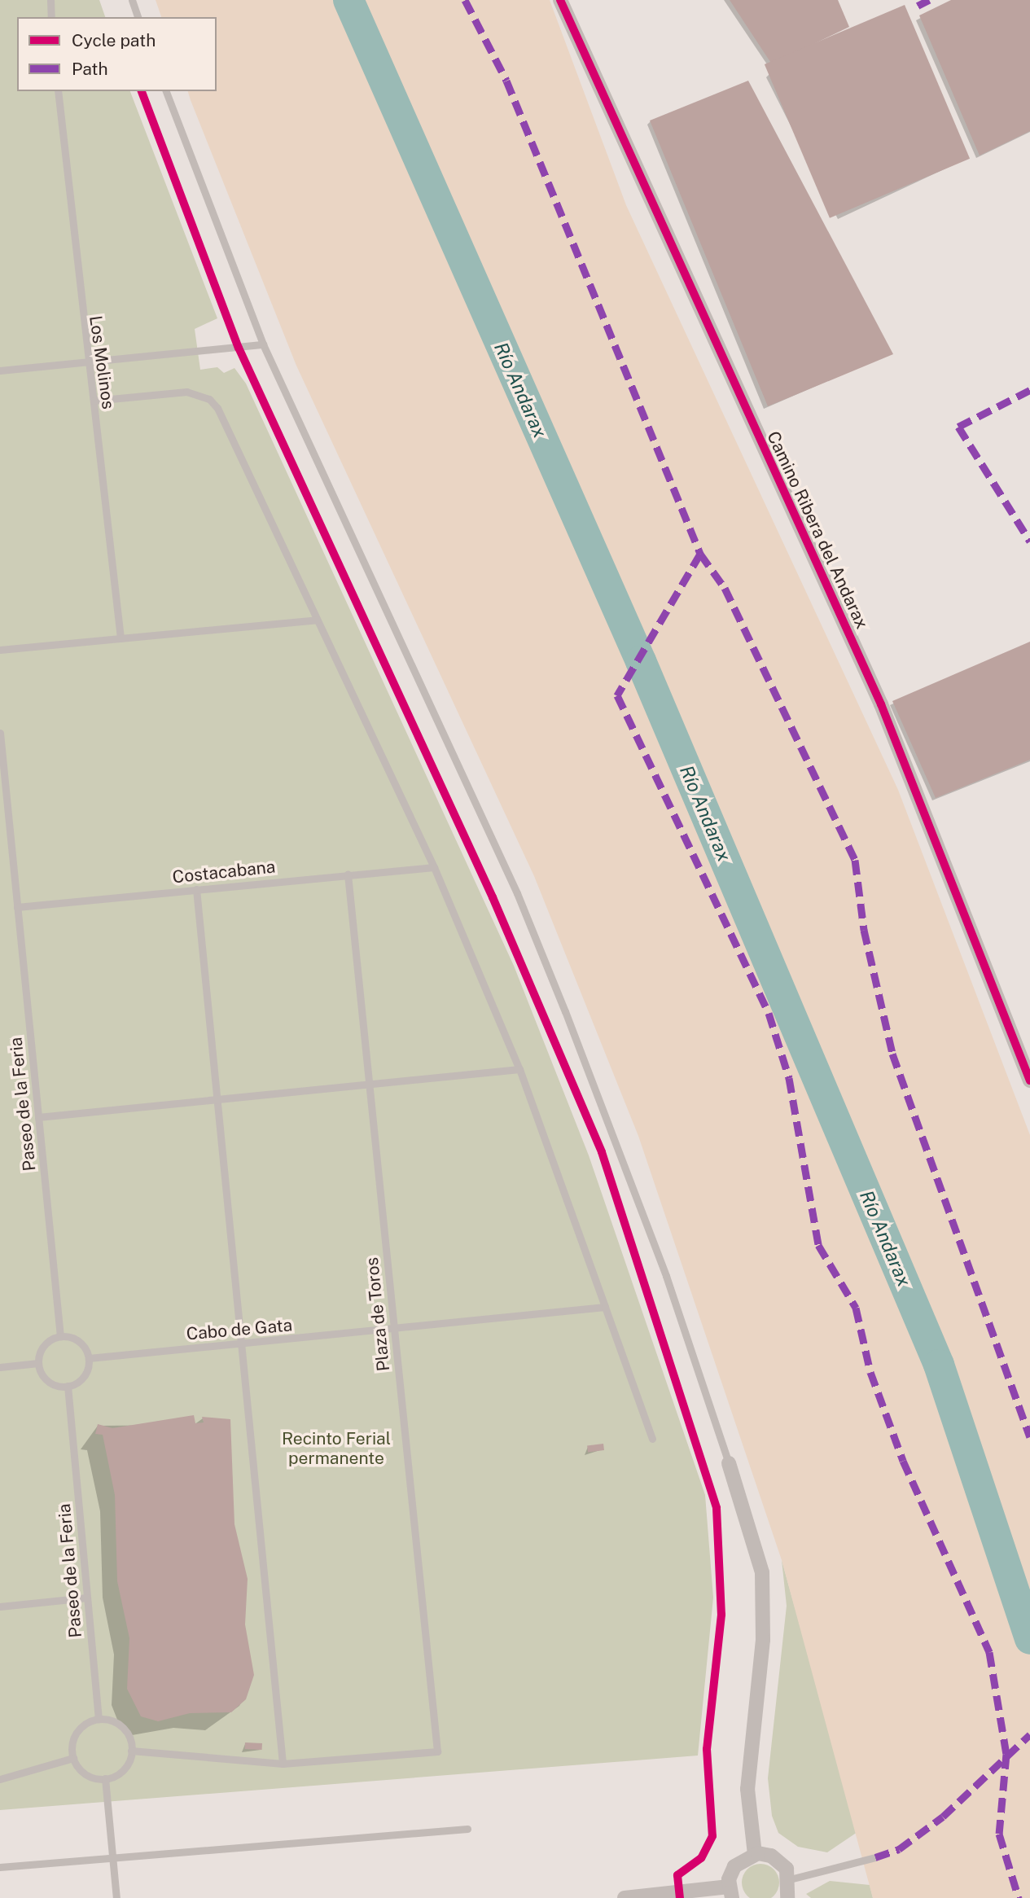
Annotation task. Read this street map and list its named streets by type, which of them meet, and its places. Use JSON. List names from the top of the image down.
{
  "streets": {
    "street": ["Camino Ribera del Andarax"],
    "lane": [
      "Los Molinos",
      "Costacabana",
      "Paseo de la Feria",
      "Plaza de Toros",
      "Cabo de Gata"
    ]
  },
  "crossings": [
    ["Costacabana", "Paseo de la Feria"],
    ["Costacabana", "Plaza de Toros"],
    ["Paseo de la Feria", "Cabo de Gata"],
    ["Plaza de Toros", "Cabo de Gata"]
  ],
  "water": ["Río Andarax"],
  "parks": ["Recinto Ferial permanente"],
  "legend": ["Cycle path", "Path"]
}
